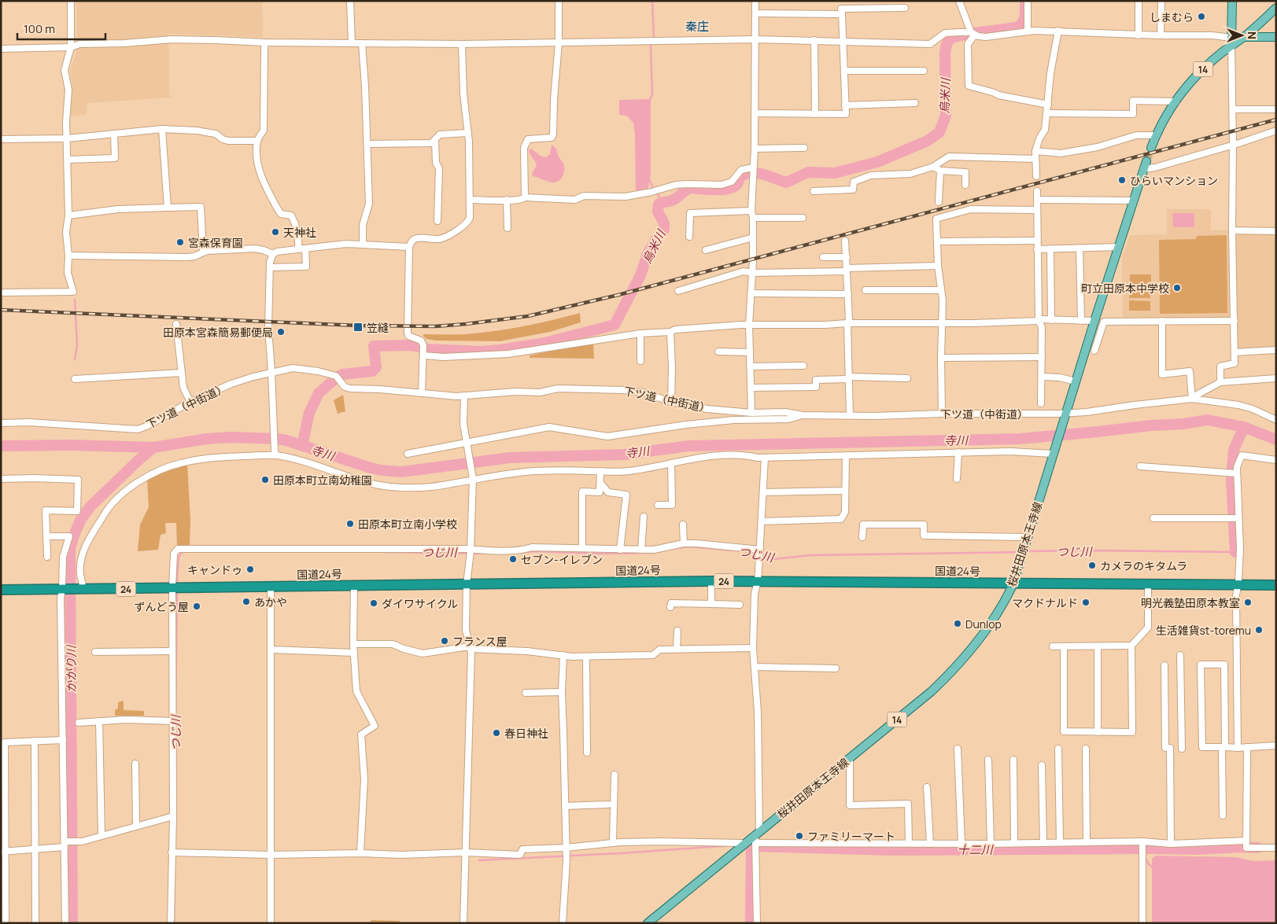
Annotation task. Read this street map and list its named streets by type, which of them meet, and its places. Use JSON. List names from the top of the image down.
{
  "streets": {
    "highway": ["国道24号", "24"],
    "main road": ["14", "桜井田原本王寺線"],
    "street": ["下ツ道（中街道）"]
  },
  "crossings": [
    ["下ツ道（中街道）", "桜井田原本王寺線"],
    ["桜井田原本王寺線", "国道24号"]
  ],
  "districts": ["秦庄"],
  "water": [
    "烏米川",
    "寺川",
    "つじ川",
    "かがり川",
    "十二川"
  ],
  "places": {
    "other": [
      "しまむら",
      "ひらいマンション",
      "天神社",
      "宮森保育園",
      "町立田原本中学校",
      "田原本宮森簡易郵便局",
      "田原本町立南幼稚園",
      "田原本町立南小学校",
      "セブン-イレブン",
      "カメラのキタムラ",
      "キャンドゥ",
      "あかや",
      "マクドナルド",
      "明光義塾田原本教室",
      "ダイワサイクル",
      "ずんどう屋",
      "Dunlop",
      "生活雑貨st-toremu",
      "フランス屋",
      "春日神社",
      "ファミリーマート"
    ],
    "transit": ["笠縫"]
  },
  "scale_bar": "100 m",
  "north": "right"
}
